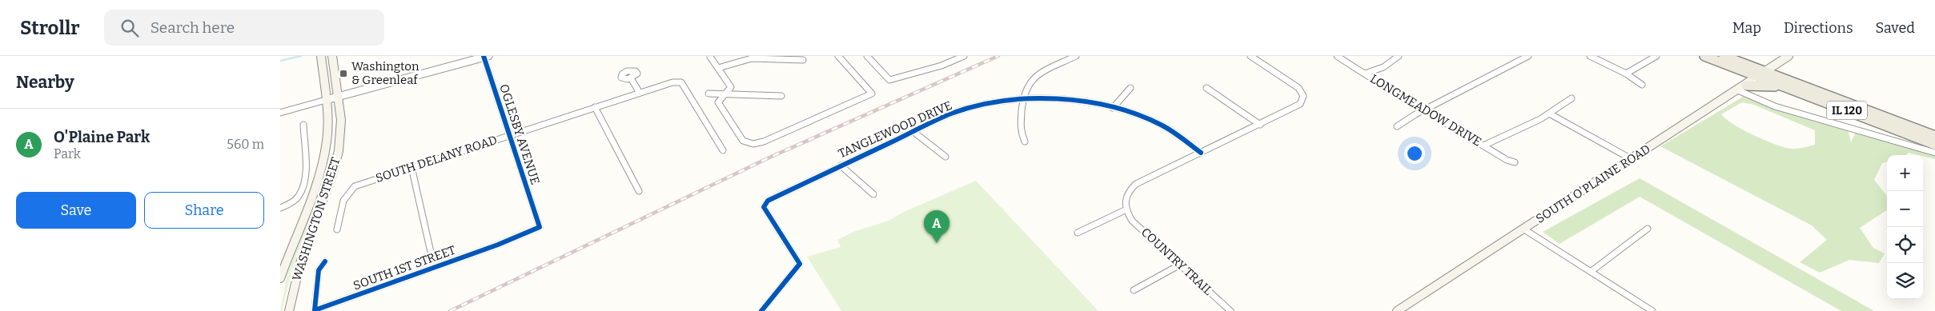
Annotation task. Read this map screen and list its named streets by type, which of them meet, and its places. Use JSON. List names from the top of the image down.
{
  "streets": {
    "main road": ["IL 120", "SOUTH O'PLAINE ROAD", "WASHINGTON STREET"],
    "street": [
      "LONGMEADOW DRIVE",
      "TANGLEWOOD DRIVE",
      "OGLESBY AVENUE",
      "SOUTH DELANY ROAD",
      "COUNTRY TRAIL",
      "SOUTH 1ST STREET"
    ]
  },
  "crossings": [
    ["IL 120", "SOUTH O'PLAINE ROAD"],
    ["OGLESBY AVENUE", "SOUTH DELANY ROAD"],
    ["OGLESBY AVENUE", "SOUTH 1ST STREET"]
  ],
  "places": {
    "transit": ["Washington & Greenleaf"]
  },
  "page": {
    "header": "Strollr",
    "search": "Search here",
    "nav": ["Map", "Directions", "Saved"],
    "heading": "Nearby",
    "list": [
      {
        "mark": "A",
        "name": "O'Plaine Park",
        "note": "Park",
        "value": "560 m"
      }
    ],
    "map_buttons": ["+", "−"],
    "buttons": ["Save", "Share"],
    "pins": "A"
  }
}
